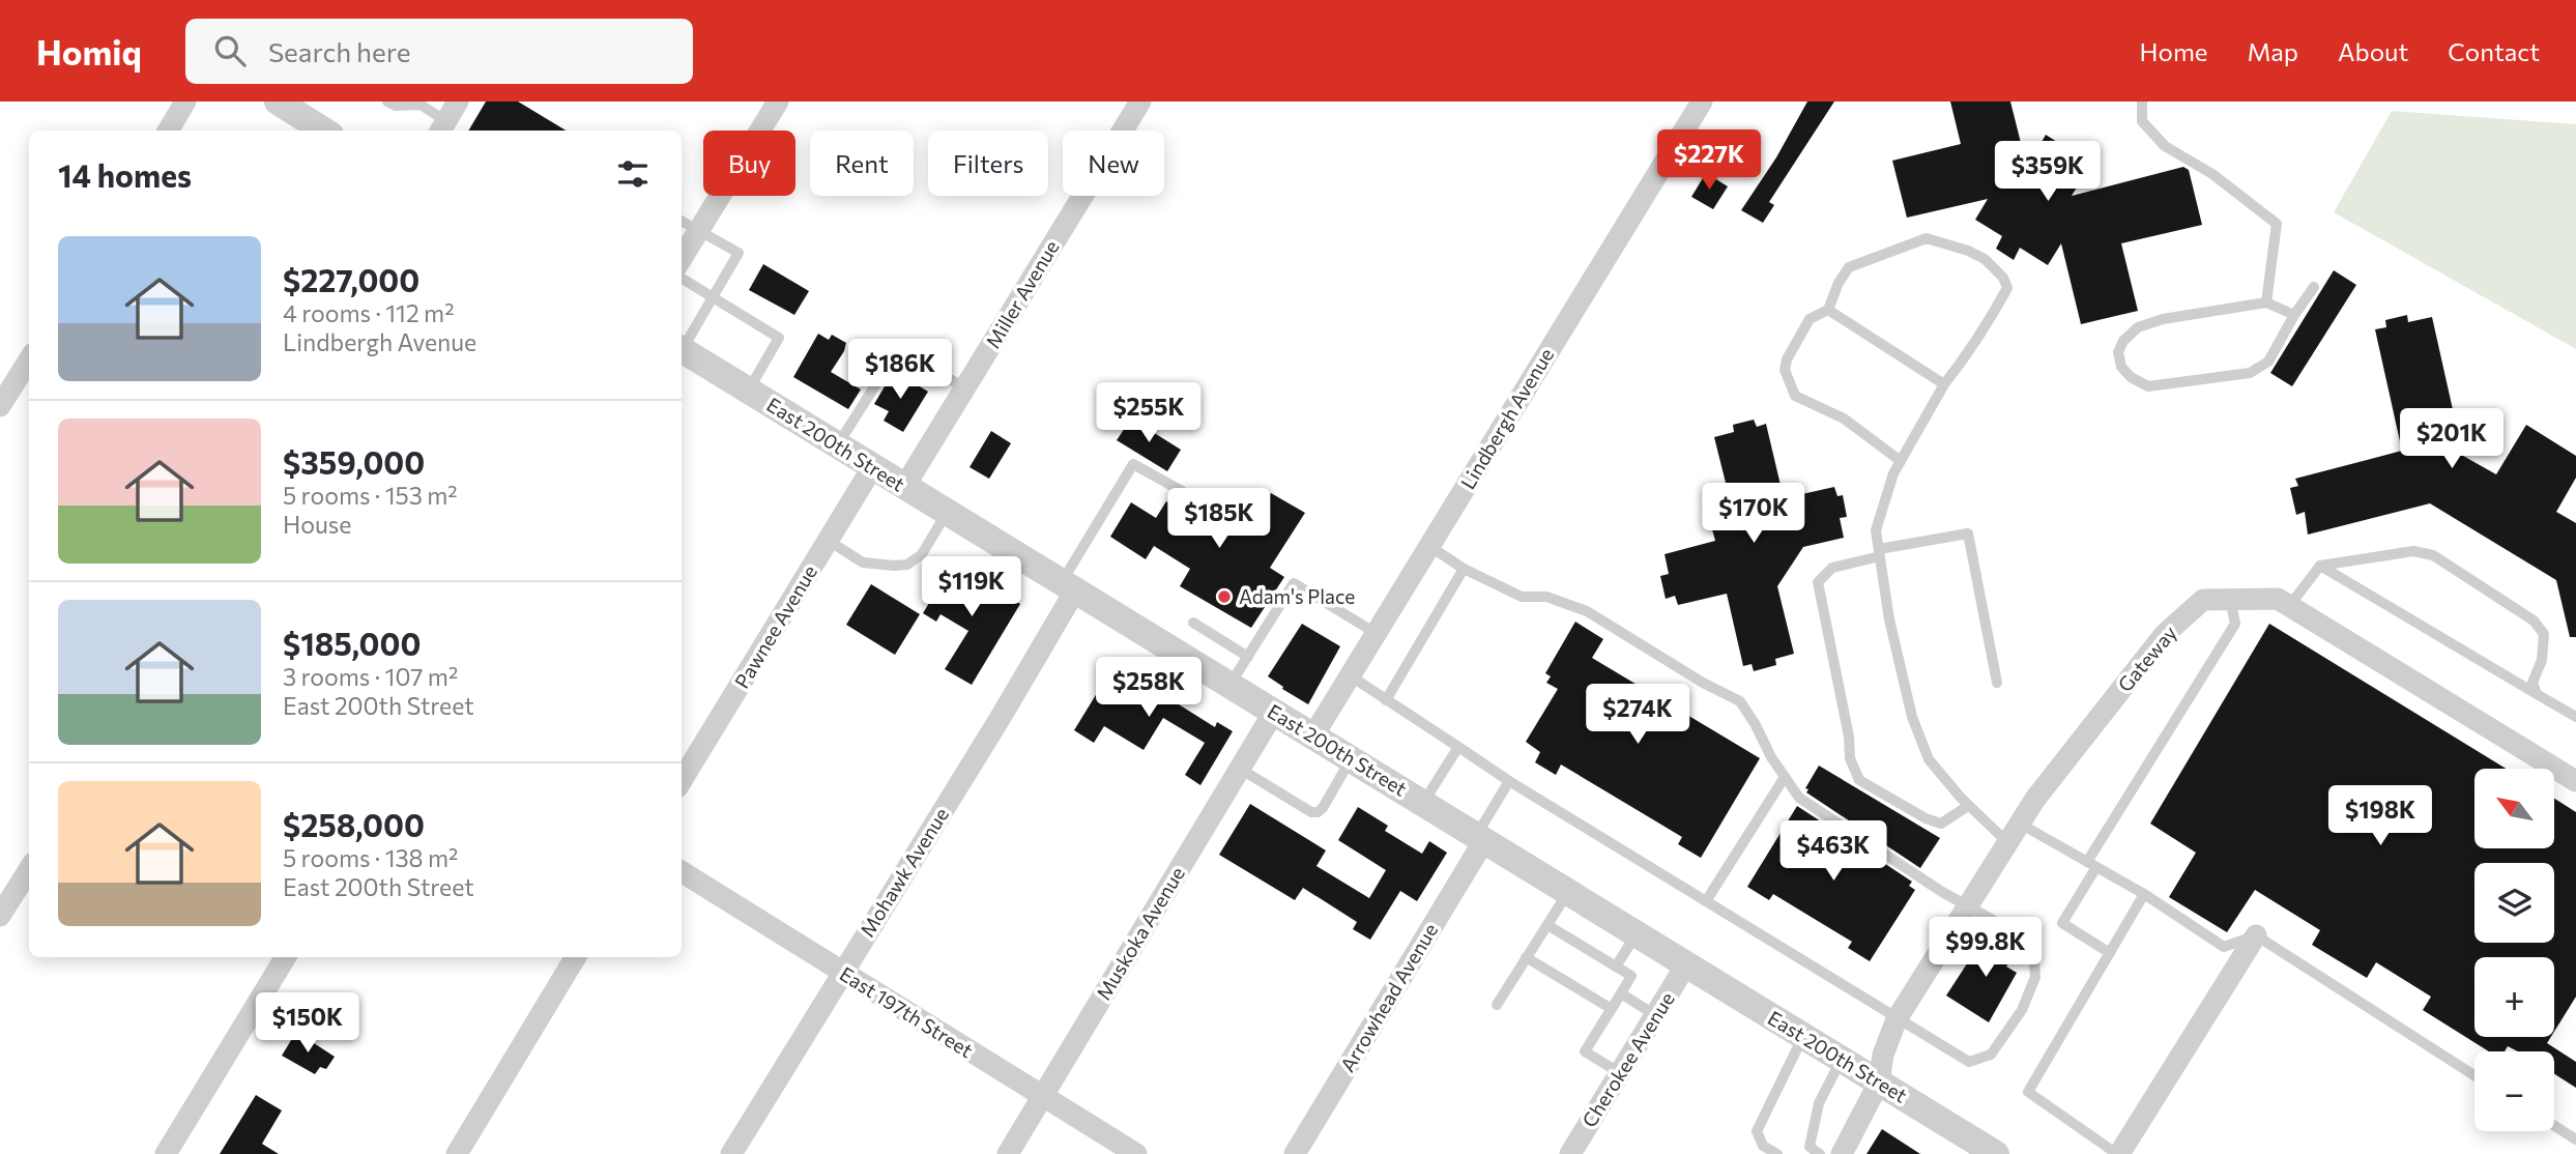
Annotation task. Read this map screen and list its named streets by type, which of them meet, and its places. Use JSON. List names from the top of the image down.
{
  "streets": {
    "street": [
      "Miller Avenue",
      "Lindbergh Avenue",
      "East 200th Street",
      "Pawnee Avenue",
      "Gateway",
      "Mohawk Avenue",
      "Muskoka Avenue",
      "Arrowhead Avenue",
      "East 197th Street",
      "Cherokee Avenue"
    ]
  },
  "crossings": [
    ["Miller Avenue", "East 200th Street"],
    ["Lindbergh Avenue", "East 200th Street"],
    ["East 200th Street", "Pawnee Avenue"],
    ["East 200th Street", "Gateway"],
    ["East 200th Street", "Mohawk Avenue"],
    ["East 200th Street", "Muskoka Avenue"],
    ["East 200th Street", "Arrowhead Avenue"],
    ["East 200th Street", "Cherokee Avenue"],
    ["Mohawk Avenue", "East 197th Street"],
    ["Muskoka Avenue", "East 197th Street"]
  ],
  "places": ["Adam's Place"],
  "north": "top left",
  "page": {
    "header": "Homiq",
    "search": "Search here",
    "nav": [
      "Home",
      "Map",
      "About",
      "Contact"
    ],
    "price": [
      "$227K",
      "$359K",
      "$186K",
      "$255K",
      "$201K",
      "$170K",
      "$185K",
      "$119K",
      "$258K",
      "$274K",
      "$198K",
      "$463K",
      "$99.8K",
      "$150K"
    ],
    "chip": [
      "Buy",
      "Rent",
      "Filters",
      "New"
    ],
    "heading": "14 homes",
    "list": [
      {
        "name": "$227,000",
        "note": "4 rooms · 112 m² · Lindbergh Avenue"
      },
      {
        "name": "$359,000",
        "note": "5 rooms · 153 m² · House"
      },
      {
        "name": "$185,000",
        "note": "3 rooms · 107 m² · East 200th Street"
      },
      {
        "name": "$258,000",
        "note": "5 rooms · 138 m² · East 200th Street"
      }
    ],
    "map_buttons": ["+", "−"]
  }
}
